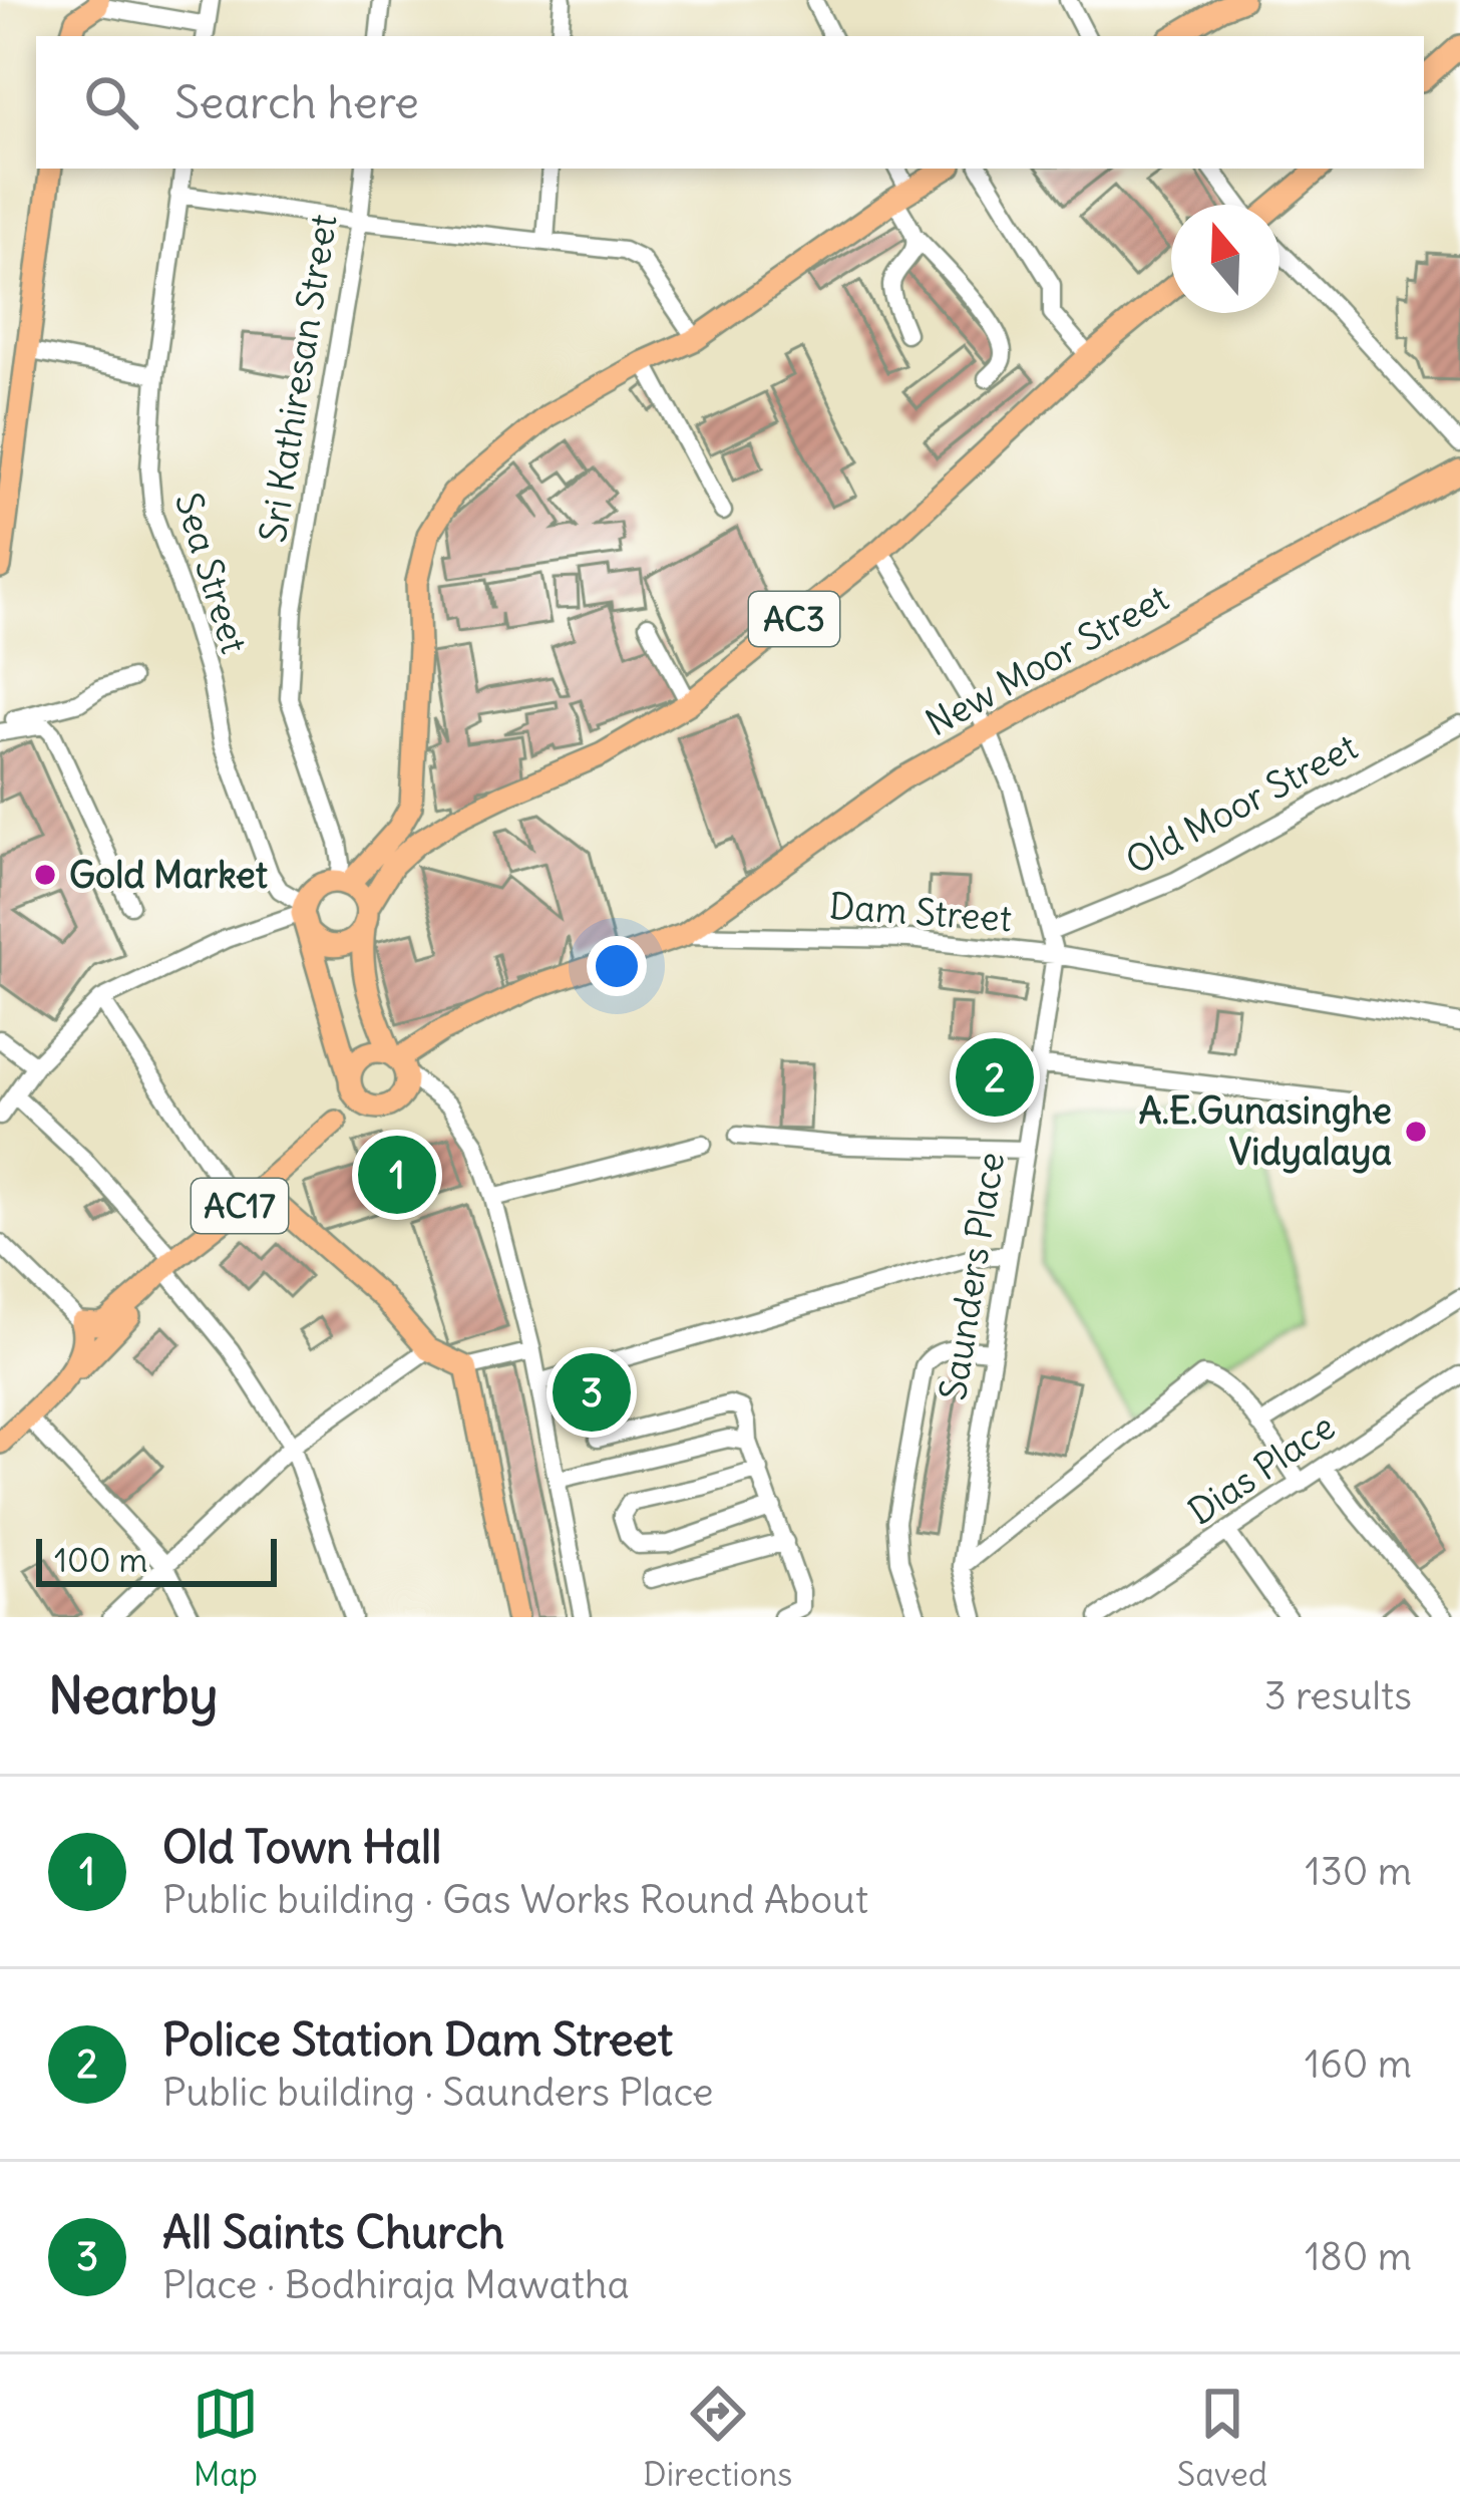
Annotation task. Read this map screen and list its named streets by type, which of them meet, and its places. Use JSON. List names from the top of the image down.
{
  "streets": {
    "main road": [
      "Sea Street",
      "AC3",
      "New Moor Street",
      "Dam Street",
      "AC17"
    ],
    "street": [
      "Sri Kathiresan Street",
      "Old Moor Street",
      "Saunders Place",
      "Dias Place"
    ]
  },
  "crossings": [
    ["Sri Kathiresan Street", "Sea Street"],
    ["Sri Kathiresan Street", "AC3"],
    ["Sea Street", "AC3"],
    ["Sea Street", "Dam Street"],
    ["Sea Street", "AC17"],
    ["AC3", "Saunders Place"],
    ["New Moor Street", "Dam Street"],
    ["New Moor Street", "Saunders Place"],
    ["Old Moor Street", "Saunders Place"],
    ["Dam Street", "AC17"],
    ["Dam Street", "Saunders Place"]
  ],
  "places": ["Gold Market", "A.E.Gunasinghe Vidyalaya"],
  "scale_bar": "100 m",
  "north": "top",
  "page": {
    "search": "Search here",
    "pins": ["2", "1", "3"],
    "scale": "100 m",
    "heading": ["Nearby", "3 results"],
    "list": [
      {
        "mark": "1",
        "name": "Old Town Hall",
        "note": "Public building · Gas Works Round About",
        "value": "130 m"
      },
      {
        "mark": "2",
        "name": "Police Station Dam Street",
        "note": "Public building · Saunders Place",
        "value": "160 m"
      },
      {
        "mark": "3",
        "name": "All Saints Church",
        "note": "Place · Bodhiraja Mawatha",
        "value": "180 m"
      }
    ],
    "nav": ["Map", "Directions", "Saved"]
  }
}
